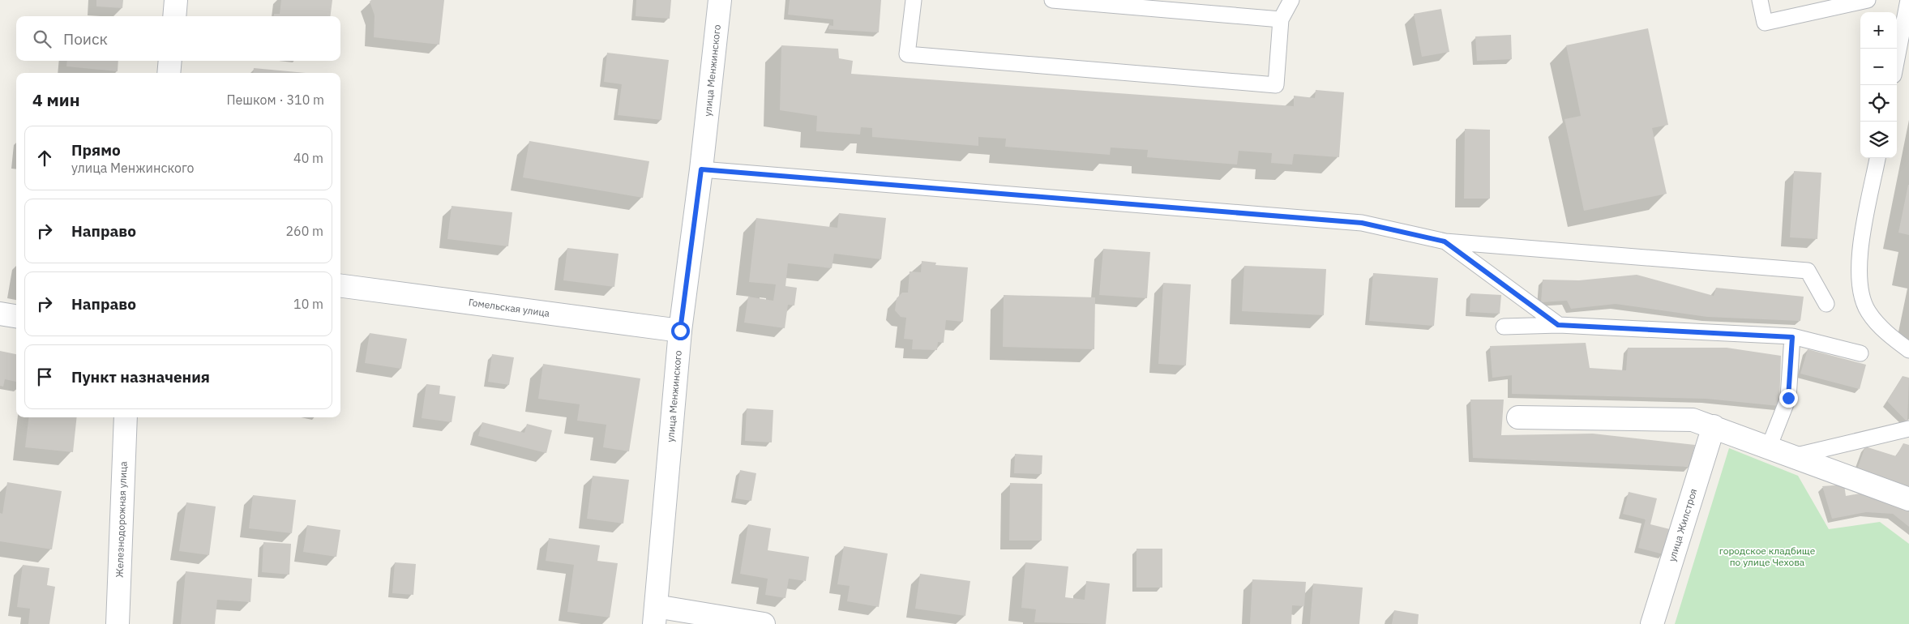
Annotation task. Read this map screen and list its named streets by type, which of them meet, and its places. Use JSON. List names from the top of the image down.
{
  "streets": {
    "street": [
      "улица Менжинского",
      "Гомельская улица",
      "Железнодорожная улица",
      "улица Жилстроя"
    ]
  },
  "crossings": [
    ["улица Менжинского", "Гомельская улица"]
  ],
  "parks": ["городское кладбище по улице Чехова"],
  "page": {
    "map_buttons": ["+", "−"],
    "search": "Поиск",
    "heading": ["4 мин", "Пешком · 310 m"],
    "list": [
      ["Прямо", "улица Менжинского", "40 m"],
      ["Направо", "260 m"],
      ["Направо", "10 m"],
      "Пункт назначения"
    ]
  }
}
